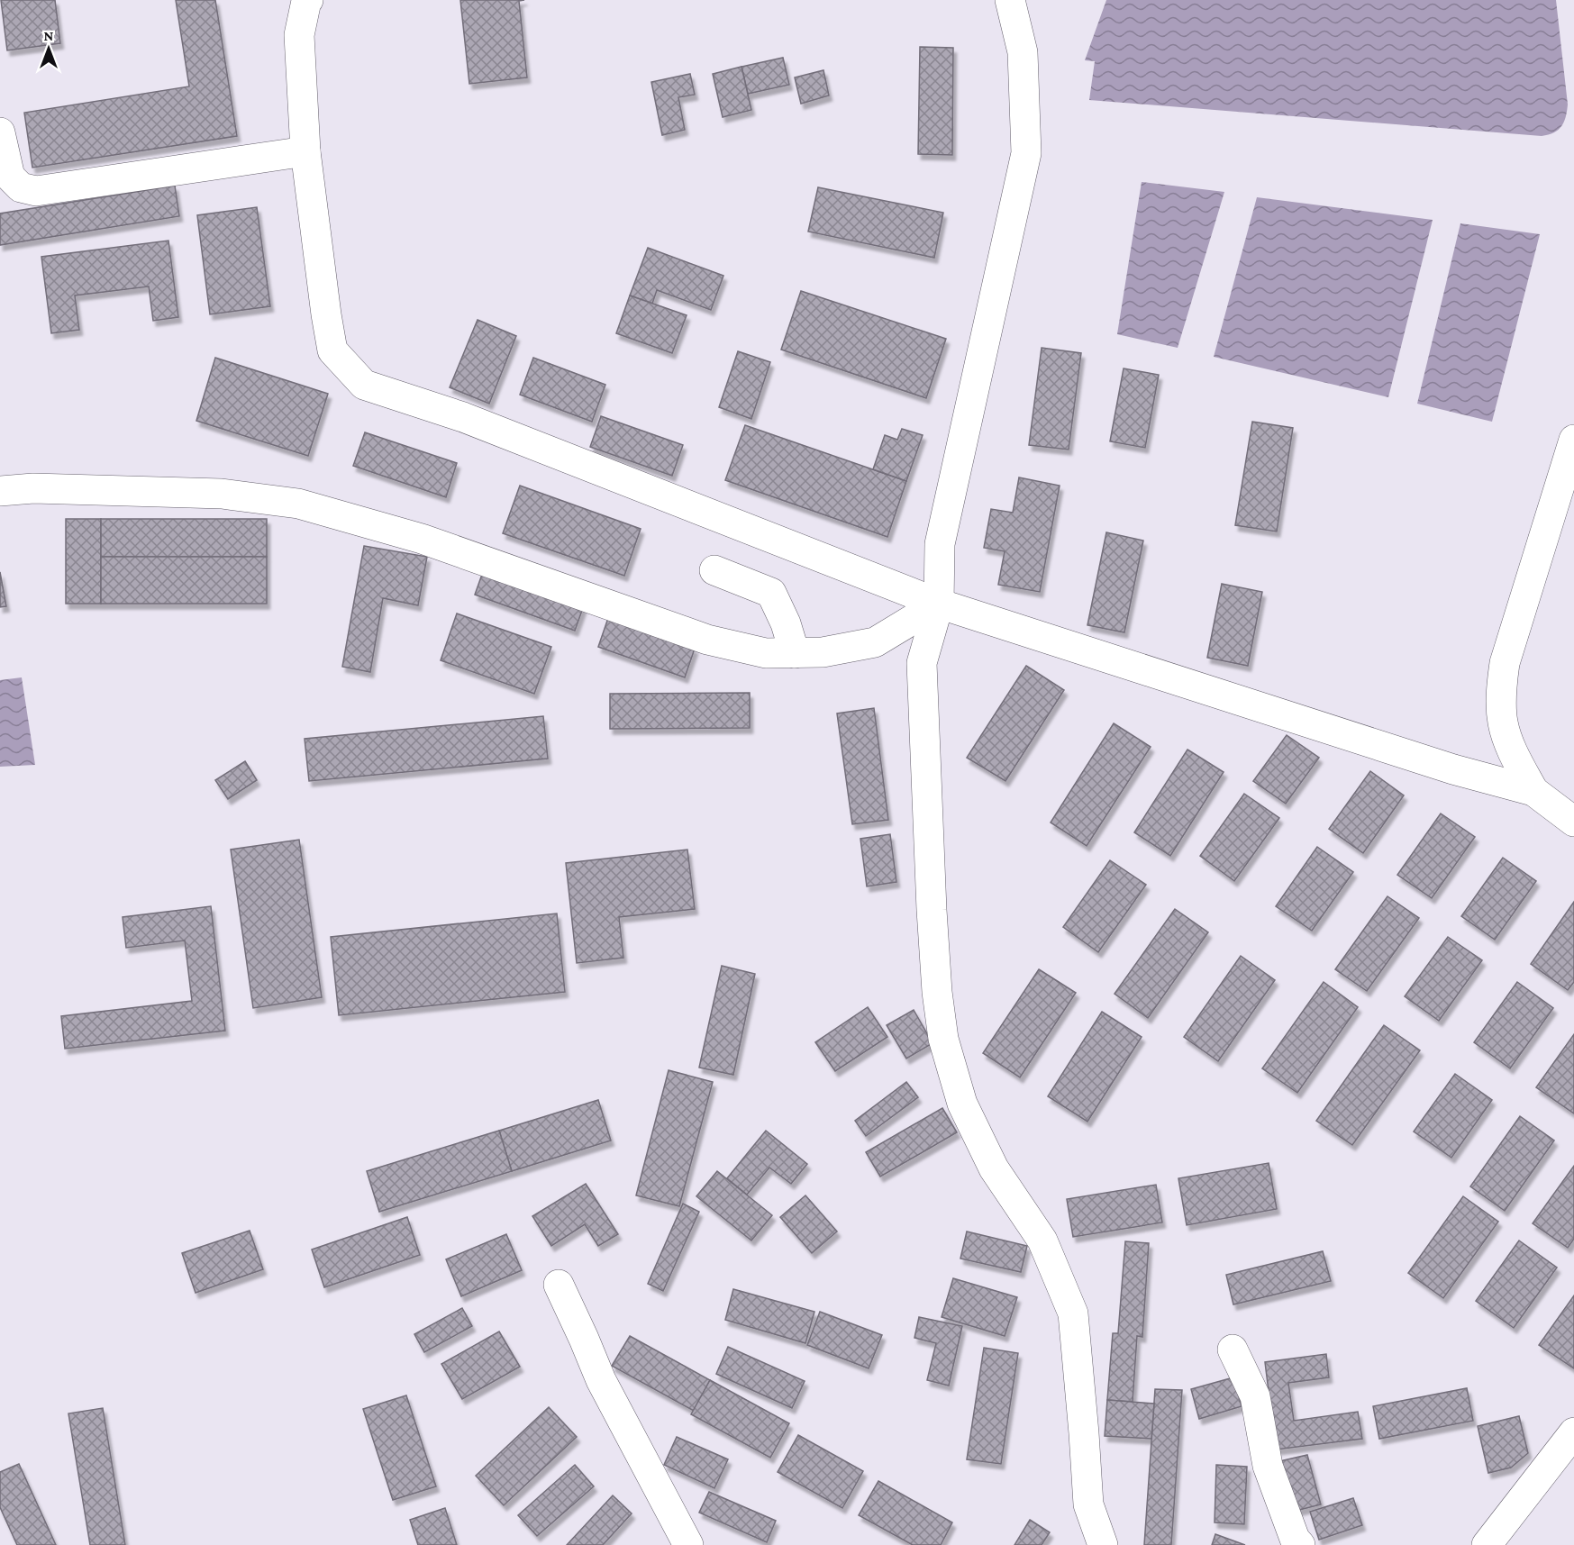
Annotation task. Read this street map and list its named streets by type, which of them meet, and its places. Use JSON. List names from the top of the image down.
{
  "north": "top"
}
